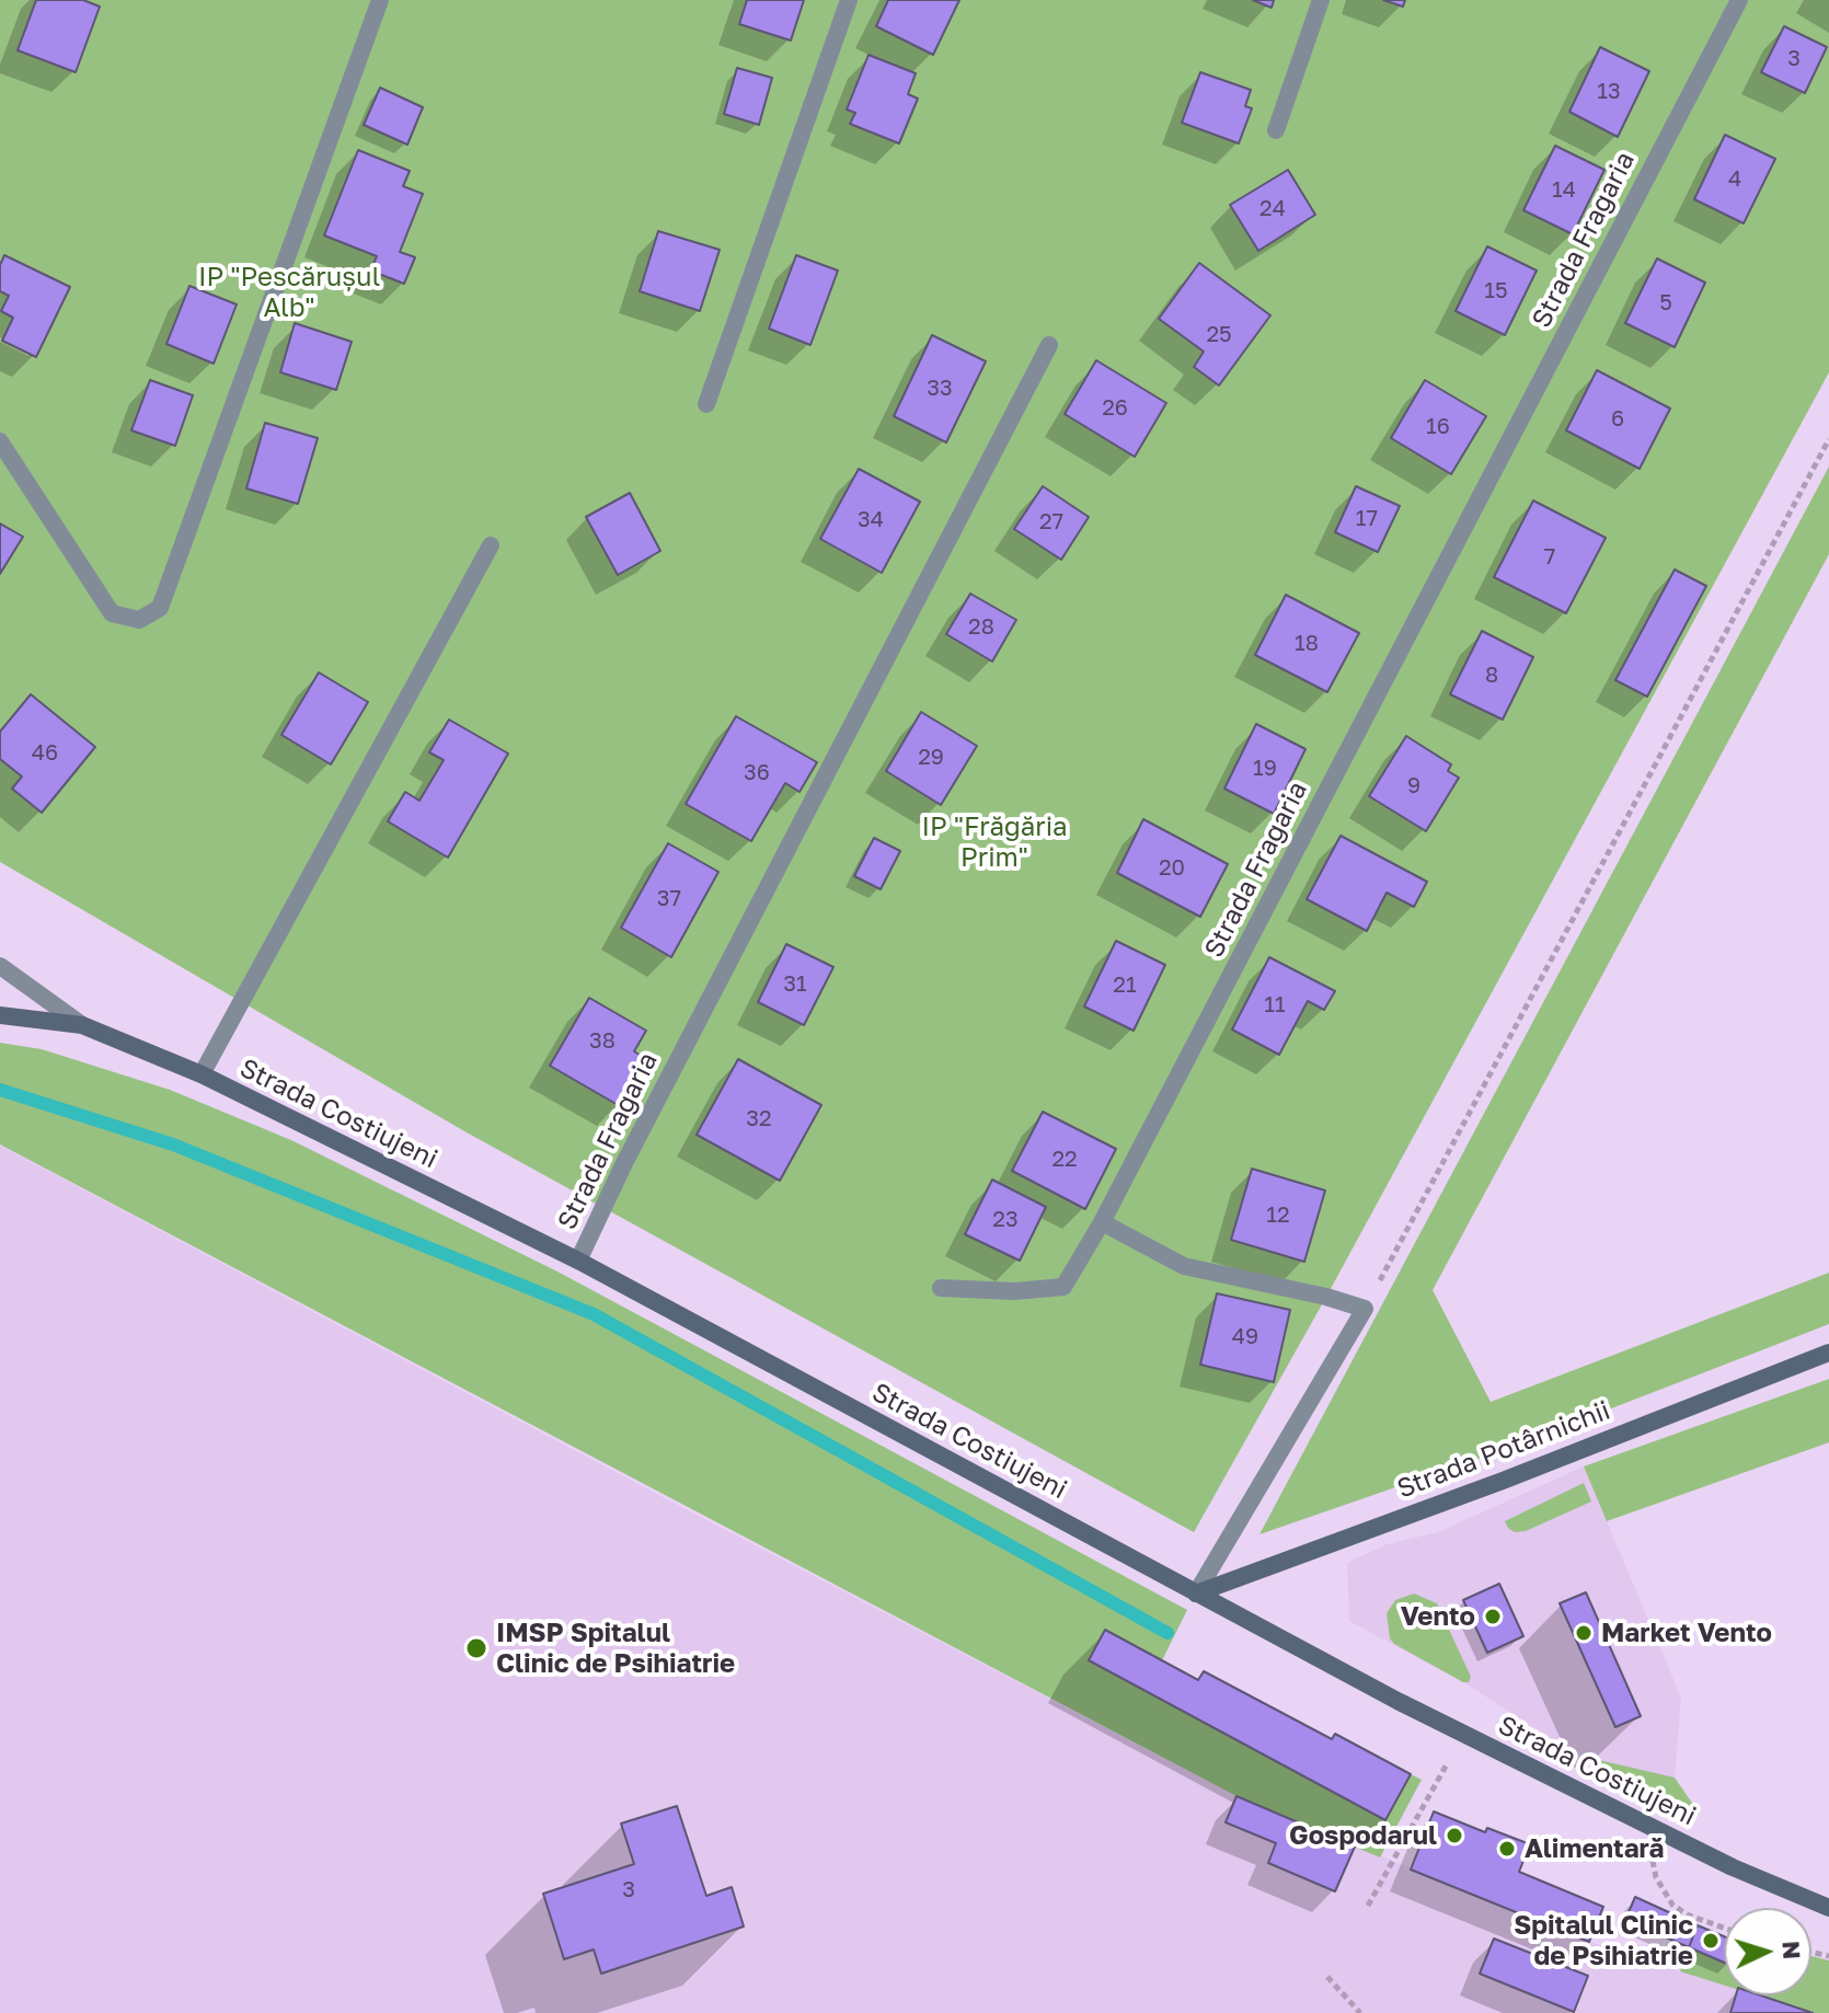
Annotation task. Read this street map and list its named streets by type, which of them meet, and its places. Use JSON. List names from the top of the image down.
{
  "streets": {
    "street": ["Strada Fragaria", "Strada Costiujeni", "Strada Potârnichii"]
  },
  "crossings": [
    ["Strada Fragaria", "Strada Costiujeni"],
    ["Strada Costiujeni", "Strada Potârnichii"]
  ],
  "parks": ["IP \"Pescărușul Alb\"", "IP \"Frăgăria Prim\""],
  "places": [
    "Vento",
    "Market Vento",
    "IMSP Spitalul Clinic de Psihiatrie",
    "Gospodarul",
    "Alimentară",
    "Spitalul Clinic de Psihiatrie"
  ],
  "house_numbers": [
    "3",
    "13",
    "4",
    "14",
    "24",
    "15",
    "5",
    "25",
    "33",
    "26",
    "6",
    "16",
    "17",
    "34",
    "27",
    "7",
    "28",
    "18",
    "8",
    "46",
    "29",
    "19",
    "36",
    "9",
    "20",
    "37",
    "31",
    "21",
    "11",
    "38",
    "32",
    "22",
    "12",
    "23",
    "49",
    "3"
  ],
  "north": "right"
}
